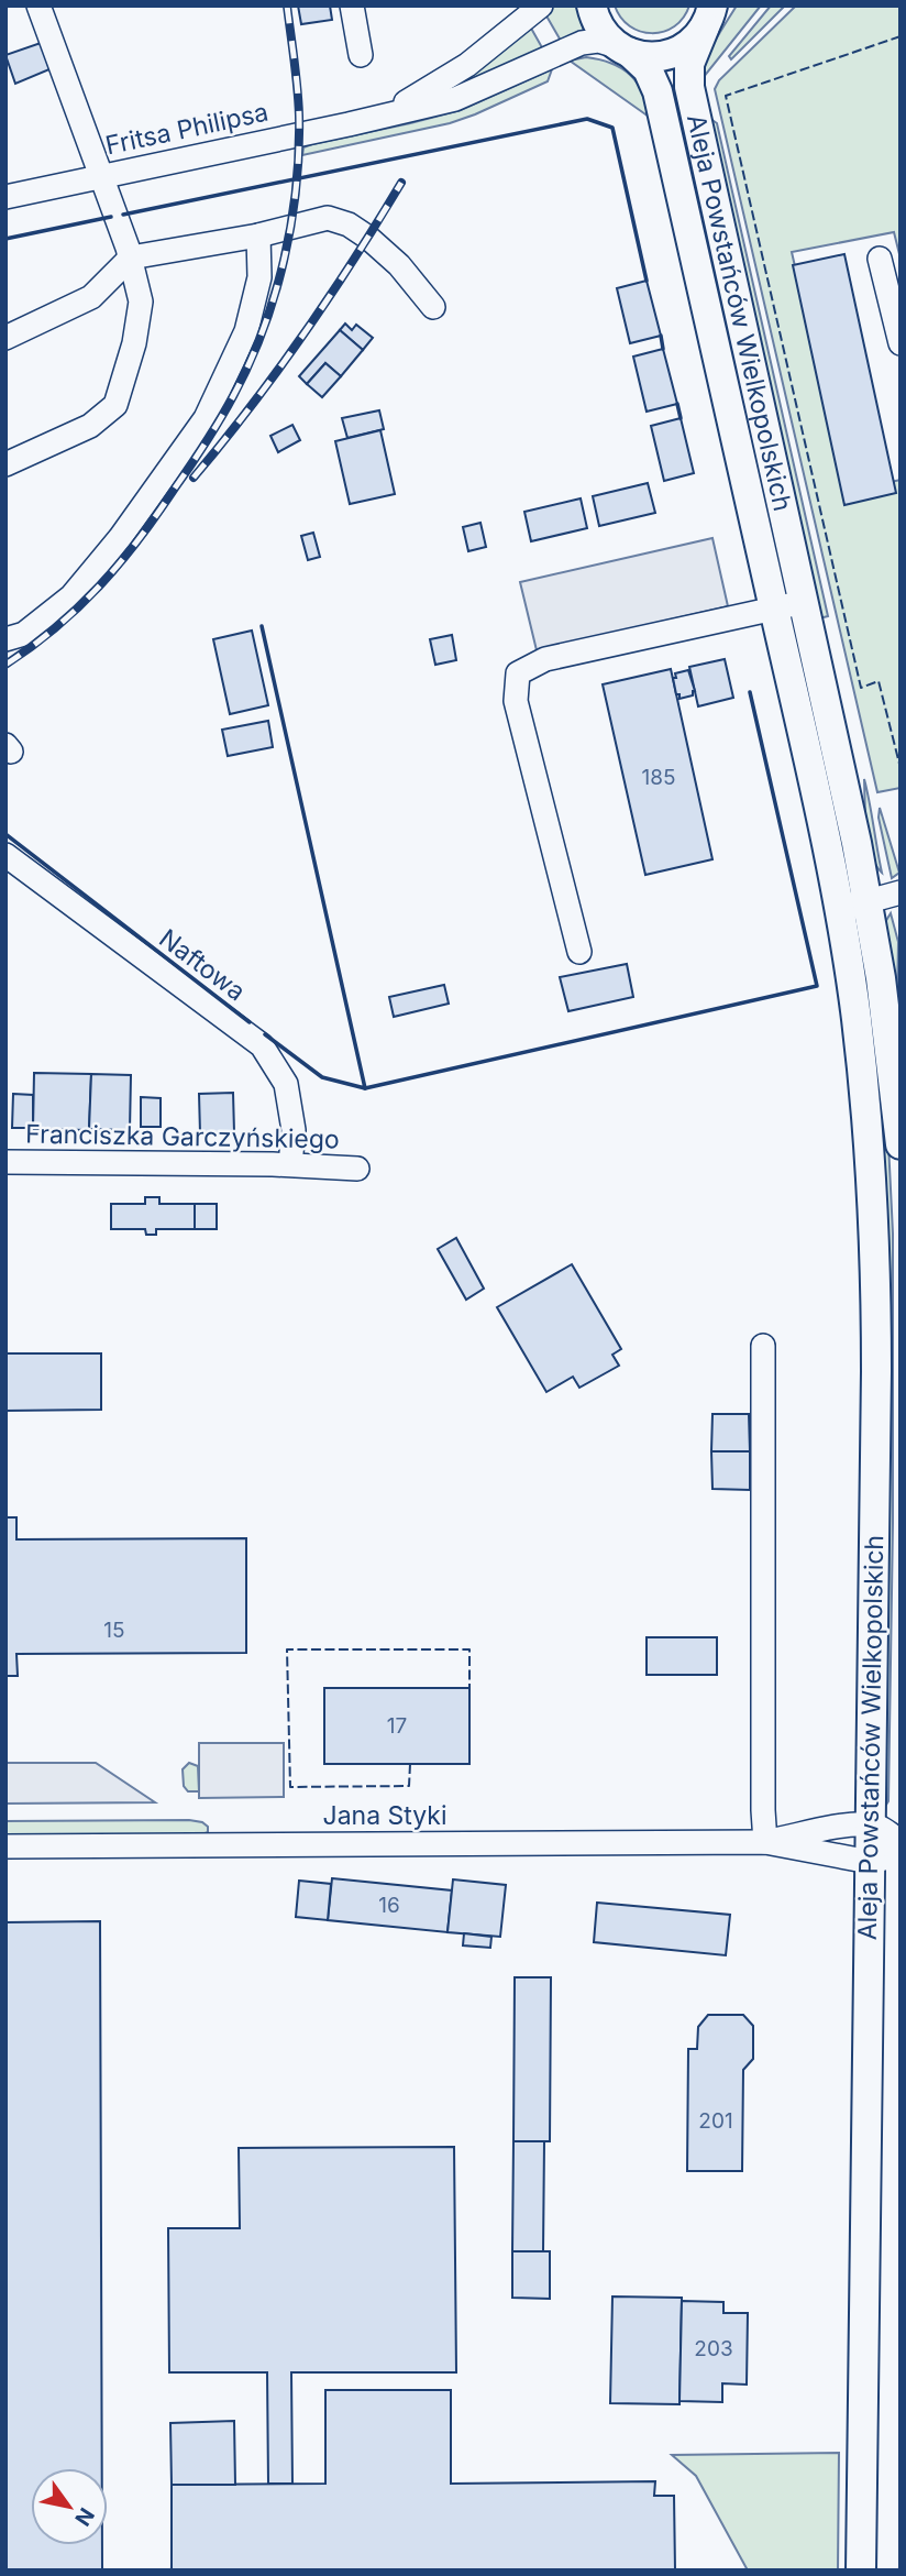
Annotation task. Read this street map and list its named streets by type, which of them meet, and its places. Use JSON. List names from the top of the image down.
{
  "streets": {
    "main road": ["Aleja Powstańców Wielkopolskich"],
    "street": [
      "Fritsa Philipsa",
      "Naftowa",
      "Franciszka Garczyńskiego",
      "Jana Styki"
    ]
  },
  "crossings": [
    ["Fritsa Philipsa", "Aleja Powstańców Wielkopolskich"],
    ["Aleja Powstańców Wielkopolskich", "Jana Styki"],
    ["Naftowa", "Franciszka Garczyńskiego"]
  ],
  "house_numbers": [
    "185",
    "15",
    "17",
    "16",
    "201",
    "203"
  ],
  "north": "bottom right"
}
